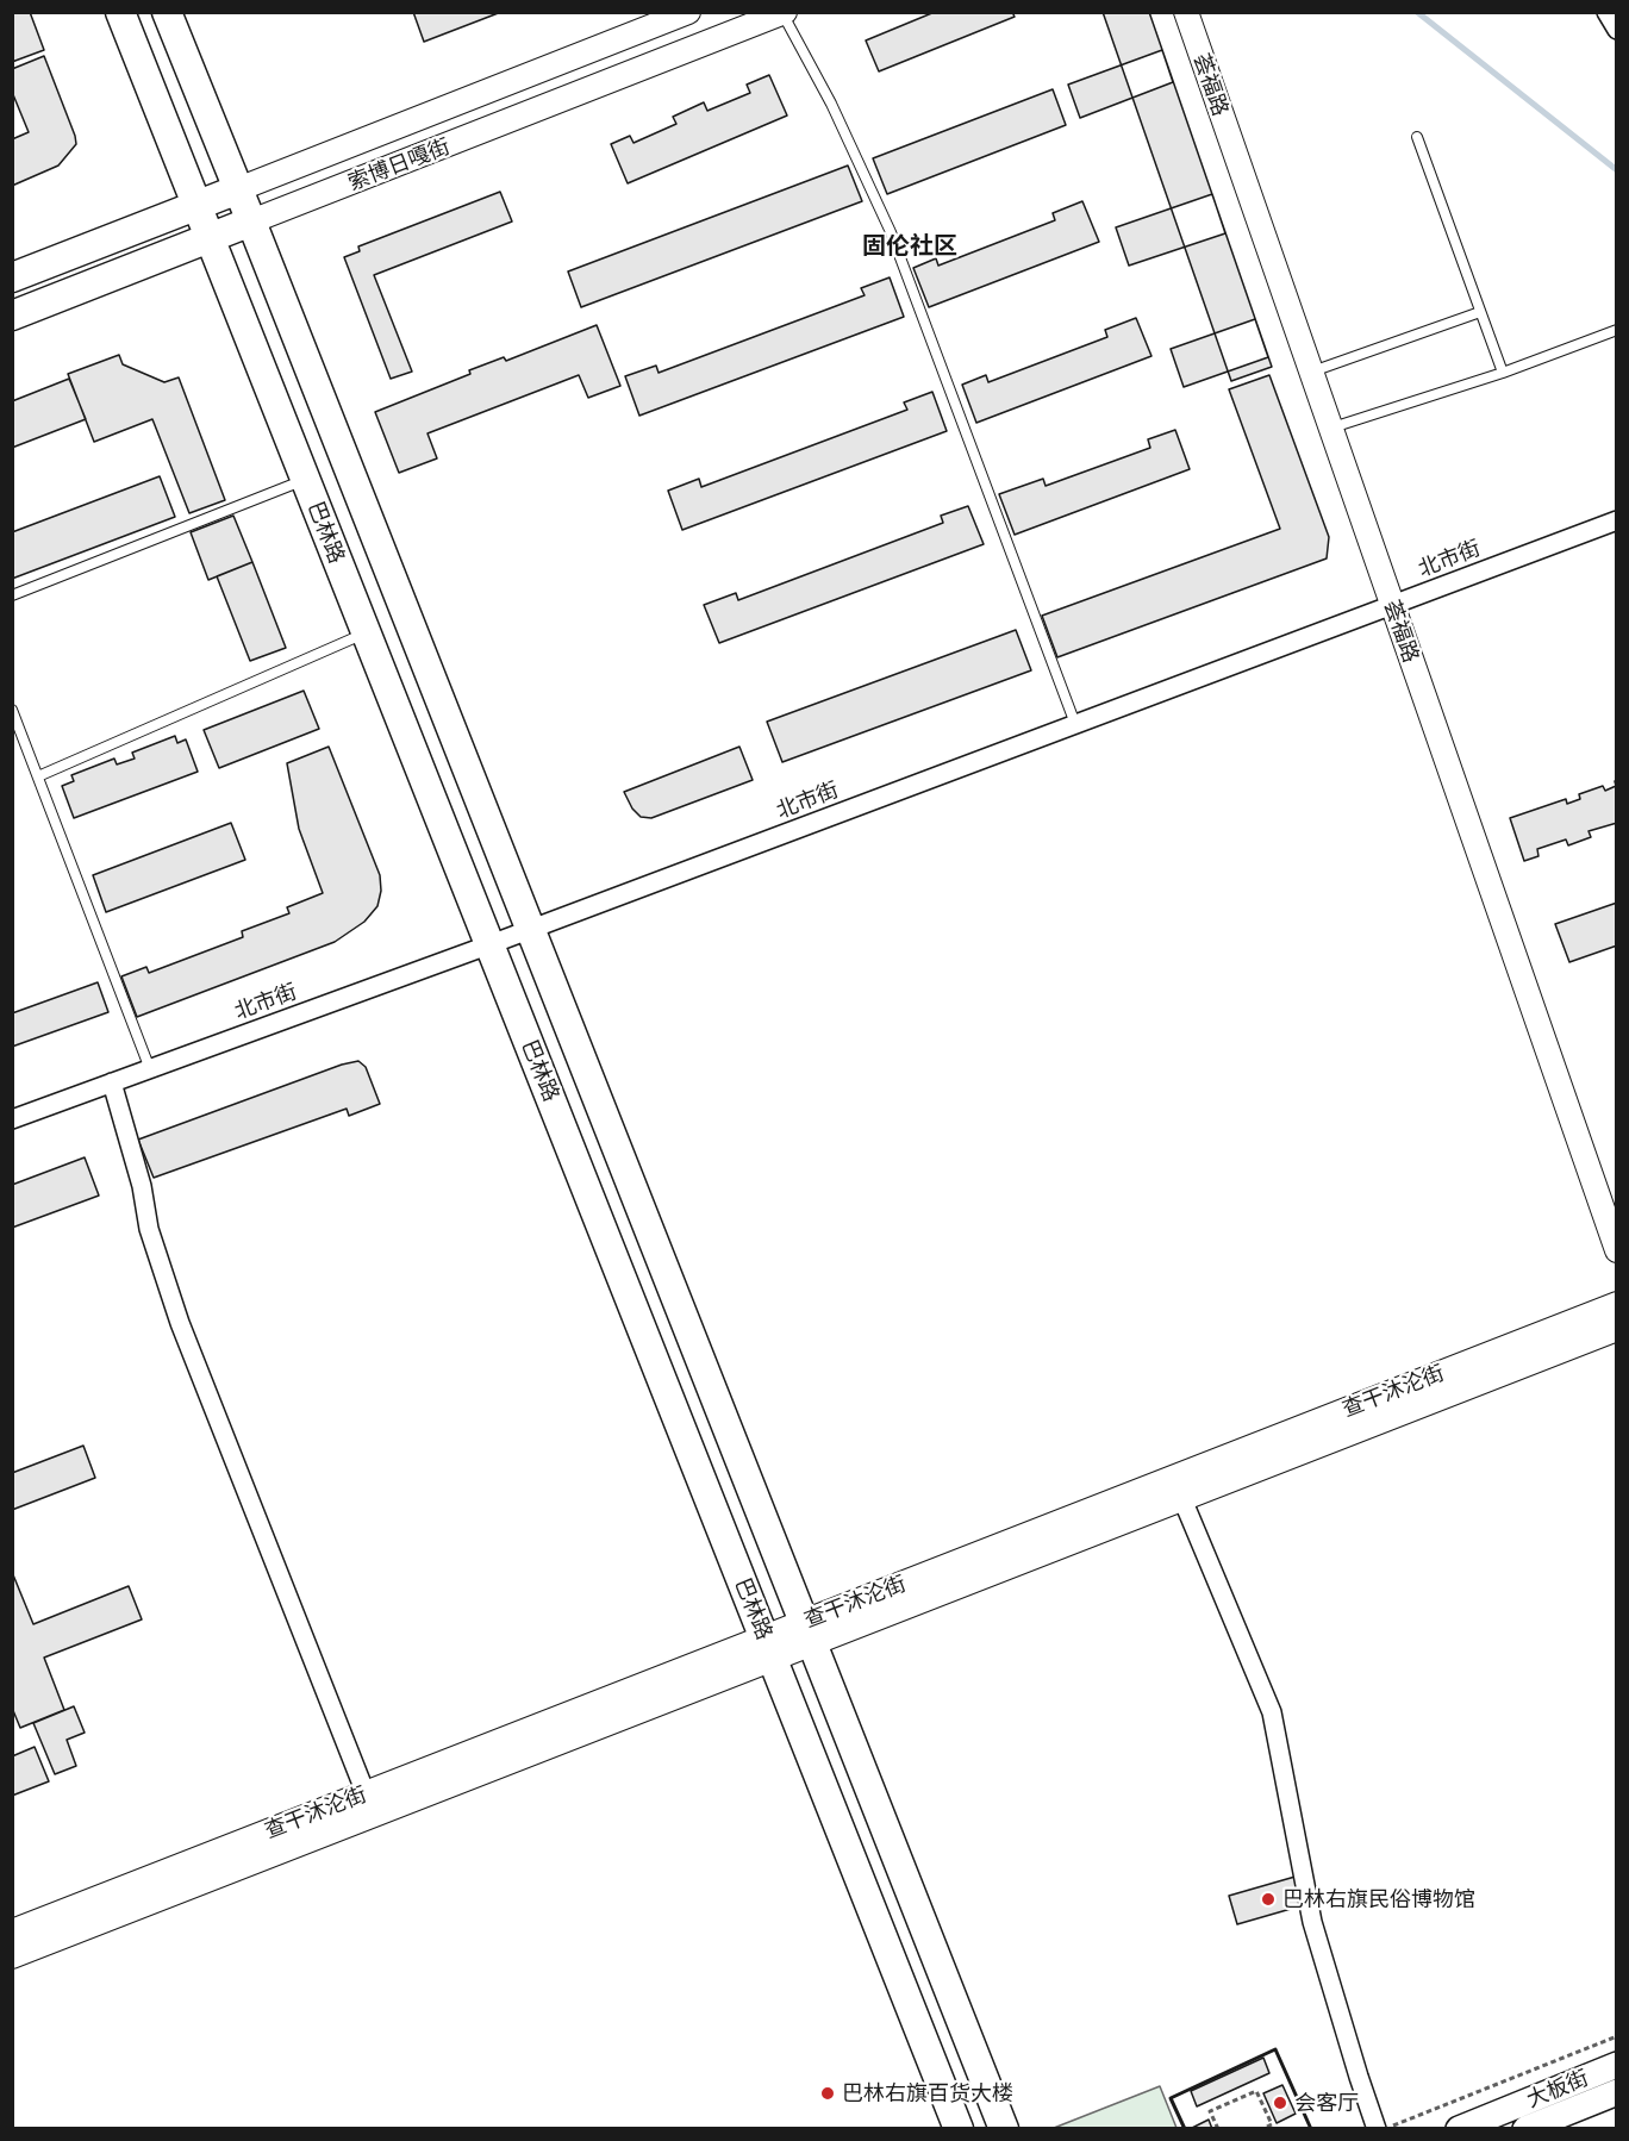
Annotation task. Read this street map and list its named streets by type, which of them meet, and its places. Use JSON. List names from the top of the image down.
{
  "streets": {
    "main road": ["索博日嘎街", "巴林路", "大板街"],
    "street": ["荟福路", "北市街", "查干沐沦街"]
  },
  "crossings": [
    ["荟福路", "北市街"],
    ["索博日嘎街", "巴林路"],
    ["巴林路", "北市街"],
    ["巴林路", "查干沐沦街"]
  ],
  "districts": ["固伦社区"],
  "places": ["巴林右旗民俗博物馆", "巴林右旗百货大楼", "会客厅"]
}
